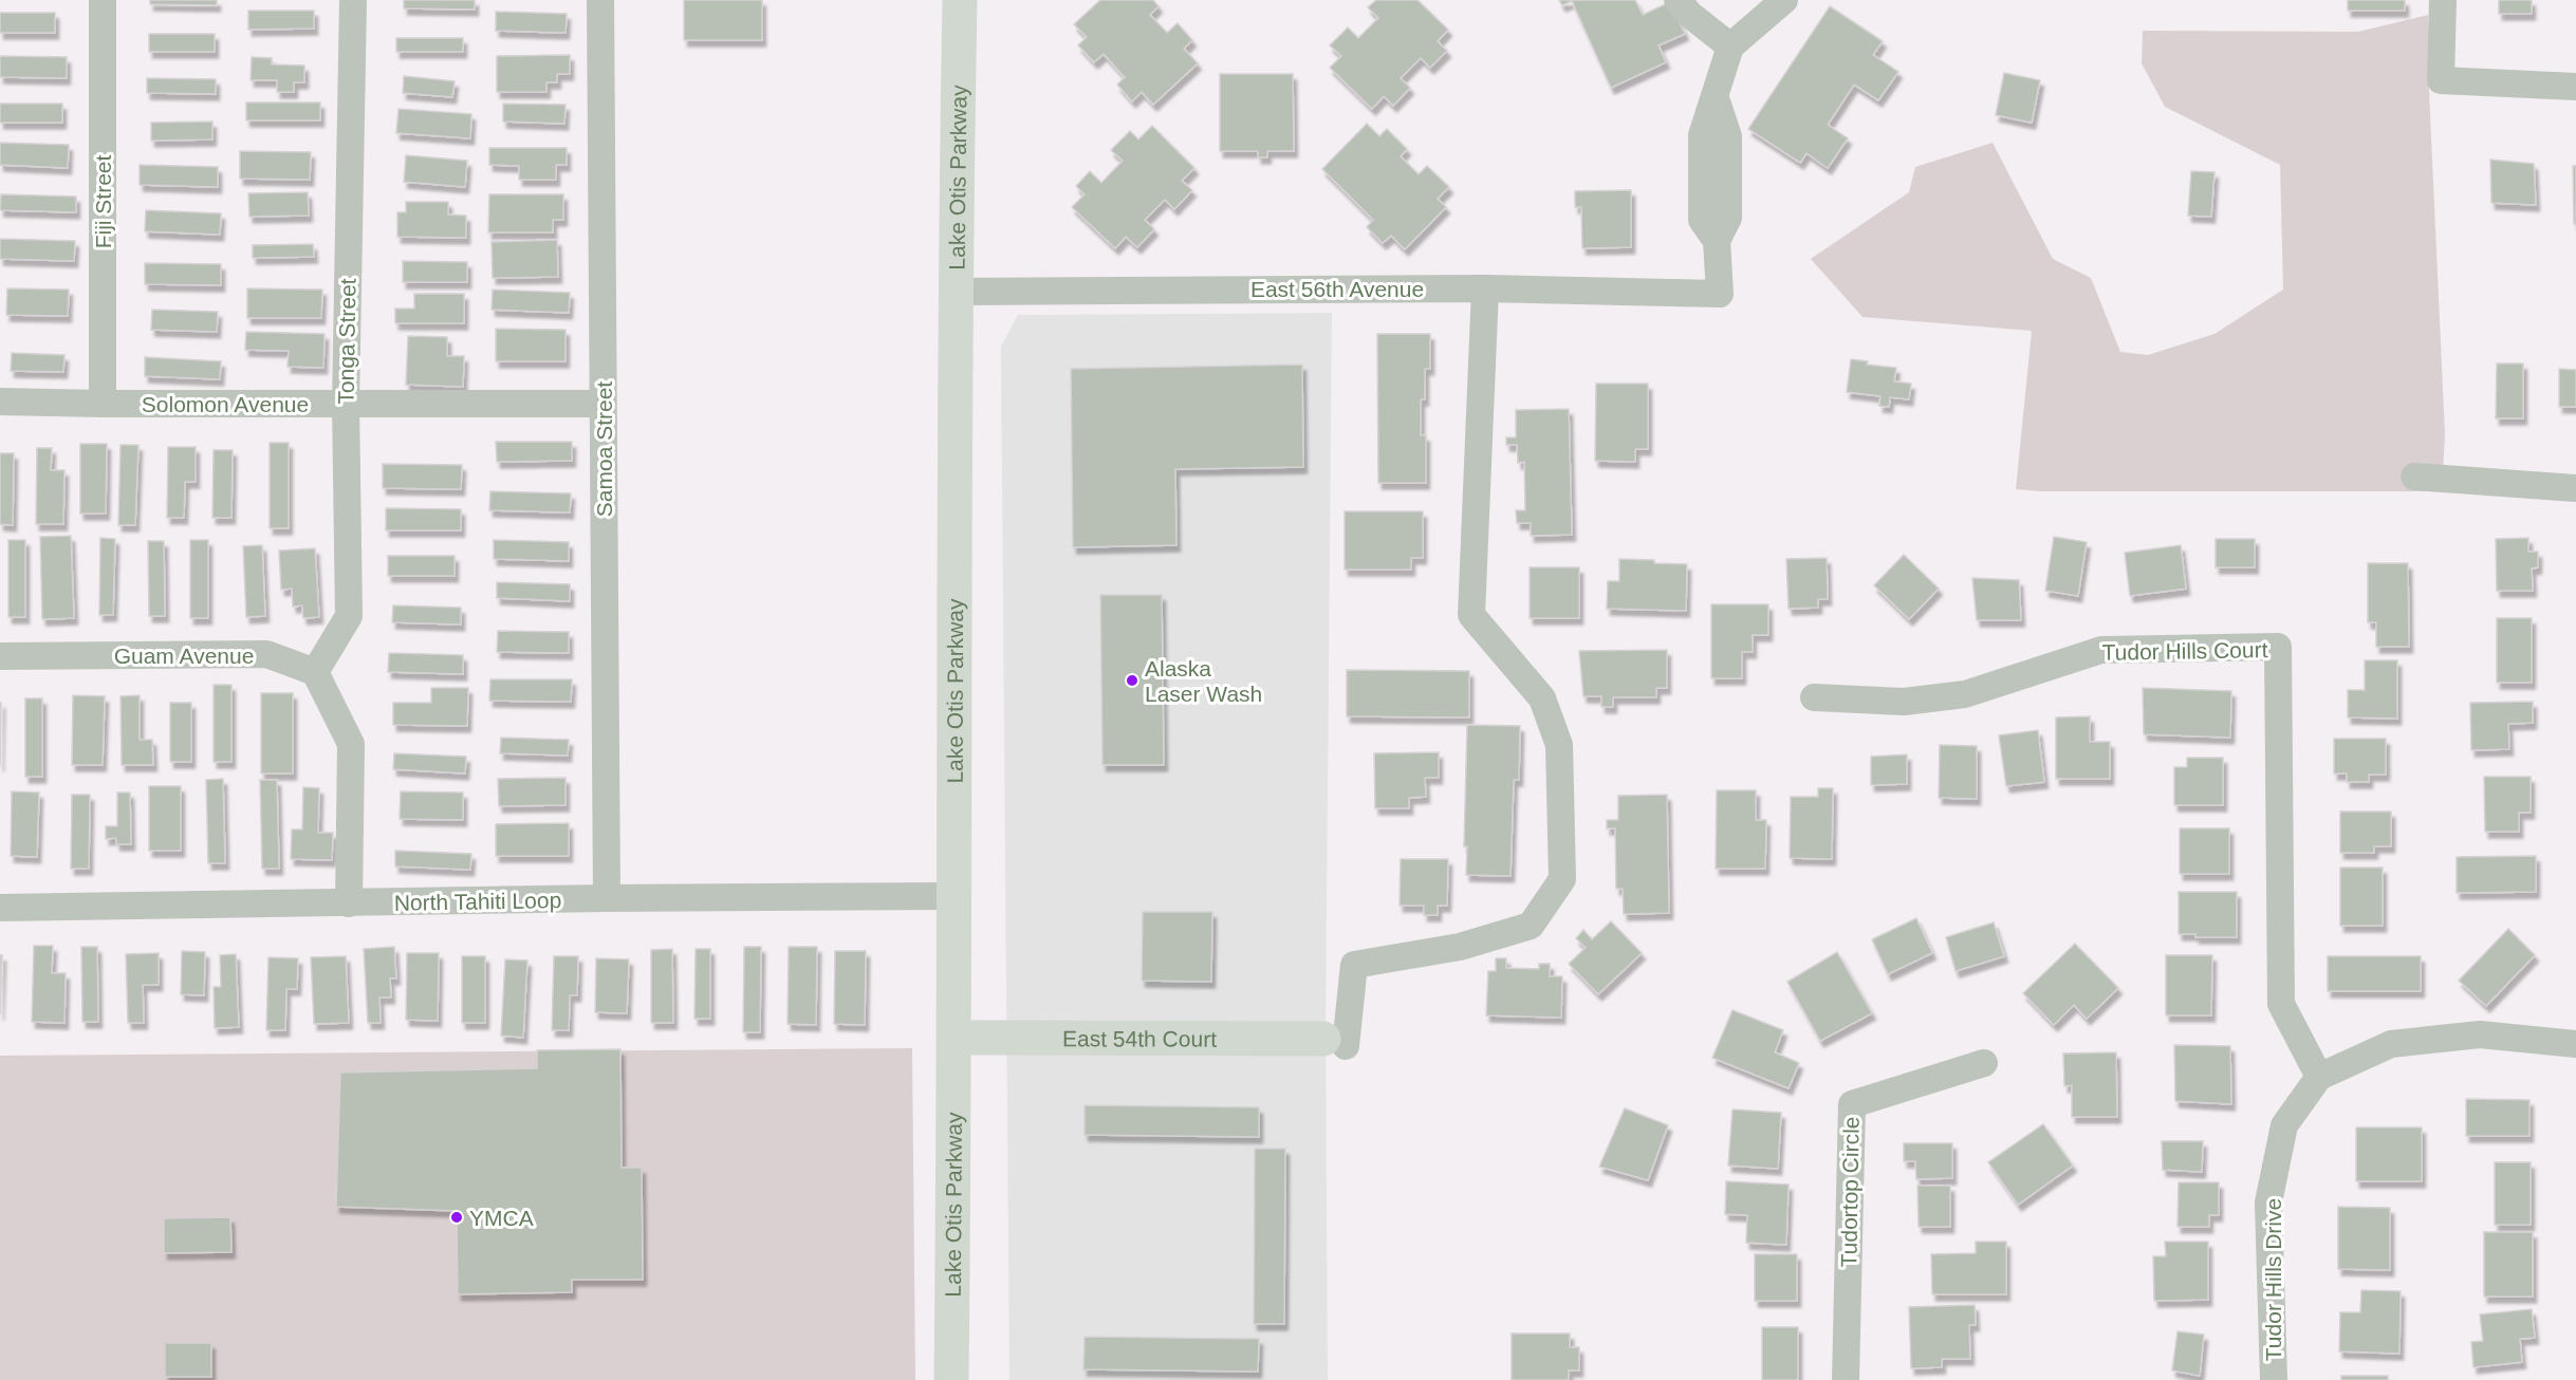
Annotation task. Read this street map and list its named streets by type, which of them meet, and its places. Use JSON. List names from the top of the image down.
{
  "streets": {
    "main road": ["Lake Otis Parkway", "East 54th Court"],
    "street": [
      "Fiji Street",
      "East 56th Avenue",
      "Tonga Street",
      "Solomon Avenue",
      "Samoa Street",
      "Tudor Hills Court",
      "Guam Avenue",
      "North Tahiti Loop",
      "Tudortop Circle",
      "Tudor Hills Drive"
    ]
  },
  "crossings": [
    ["Lake Otis Parkway", "East 56th Avenue"],
    ["Lake Otis Parkway", "North Tahiti Loop"],
    ["Lake Otis Parkway", "East 54th Court"],
    ["Fiji Street", "Solomon Avenue"],
    ["Tonga Street", "Solomon Avenue"],
    ["Tonga Street", "Guam Avenue"],
    ["Solomon Avenue", "Samoa Street"],
    ["Samoa Street", "North Tahiti Loop"],
    ["Tudor Hills Court", "Tudor Hills Drive"]
  ],
  "places": ["Alaska Laser Wash", "YMCA"]
}
